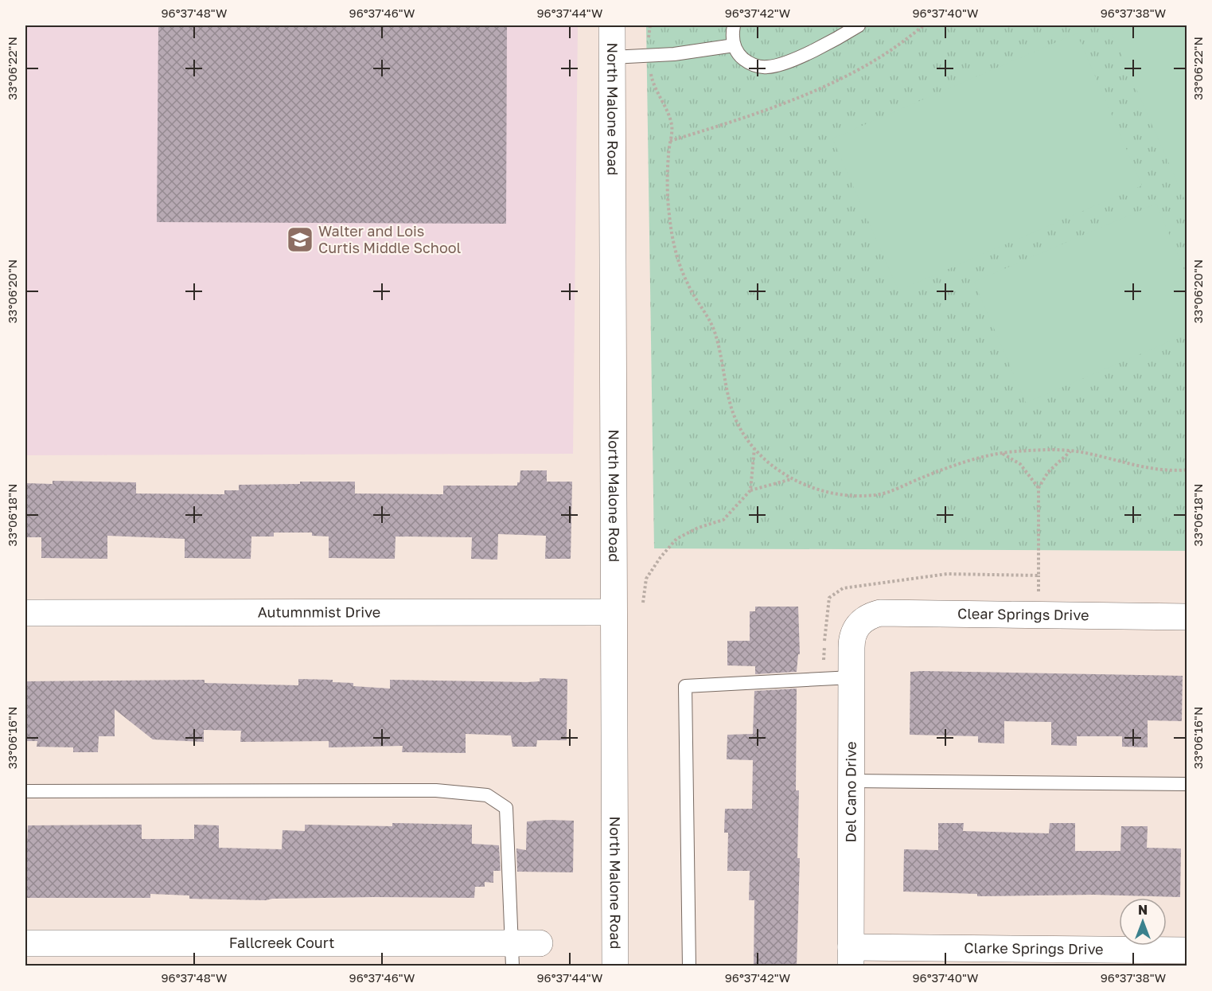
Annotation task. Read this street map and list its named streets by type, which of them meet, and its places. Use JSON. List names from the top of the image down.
{
  "streets": {
    "street": [
      "North Malone Road",
      "Autumnmist Drive",
      "Clear Springs Drive",
      "Del Cano Drive",
      "Fallcreek Court",
      "Clarke Springs Drive"
    ]
  },
  "crossings": [
    ["North Malone Road", "Autumnmist Drive"],
    ["Clear Springs Drive", "Del Cano Drive"],
    ["Del Cano Drive", "Clarke Springs Drive"]
  ],
  "places": {
    "school or university": ["Walter and Lois Curtis Middle School"]
  },
  "north": "top",
  "coordinates": [
    "96°37'48\"W",
    "96°37'46\"W",
    "96°37'44\"W",
    "96°37'42\"W",
    "96°37'40\"W",
    "96°37'38\"W",
    "33°06'22\"N",
    "33°06'20\"N",
    "33°06'18\"N",
    "33°06'16\"N"
  ]
}
